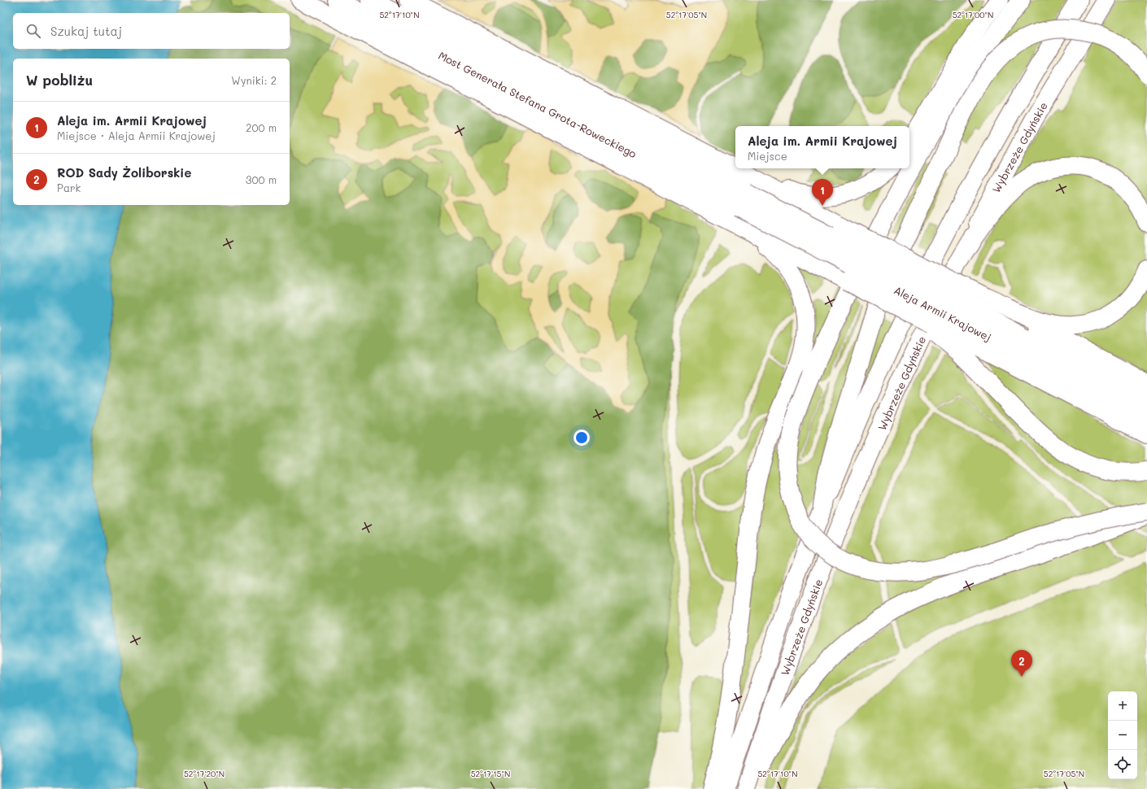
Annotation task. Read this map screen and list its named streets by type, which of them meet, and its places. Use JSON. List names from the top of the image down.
{
  "streets": {
    "main road": ["Most Generała Stefana Grota-Roweckiego", "Wybrzeże Gdyńskie", "Aleja Armii Krajowej"]
  },
  "crossings": [
    ["Most Generała Stefana Grota-Roweckiego", "Aleja Armii Krajowej"]
  ],
  "page": {
    "search": "Szukaj tutaj",
    "heading": ["W pobliżu", "Wyniki: 2"],
    "list": [
      {
        "mark": "1",
        "name": "Aleja im. Armii Krajowej",
        "note": "Miejsce · Aleja Armii Krajowej",
        "value": "200 m"
      },
      {
        "mark": "2",
        "name": "ROD Sady Żoliborskie",
        "note": "Park",
        "value": "300 m"
      }
    ],
    "popup": ["Aleja im. Armii Krajowej", "Miejsce"],
    "pins": ["1", "2"],
    "map_buttons": ["+", "−"]
  },
  "coordinates": [
    "52°17'10\"N",
    "52°17'05\"N",
    "52°17'00\"N",
    "52°17'20\"N",
    "52°17'15\"N"
  ]
}
